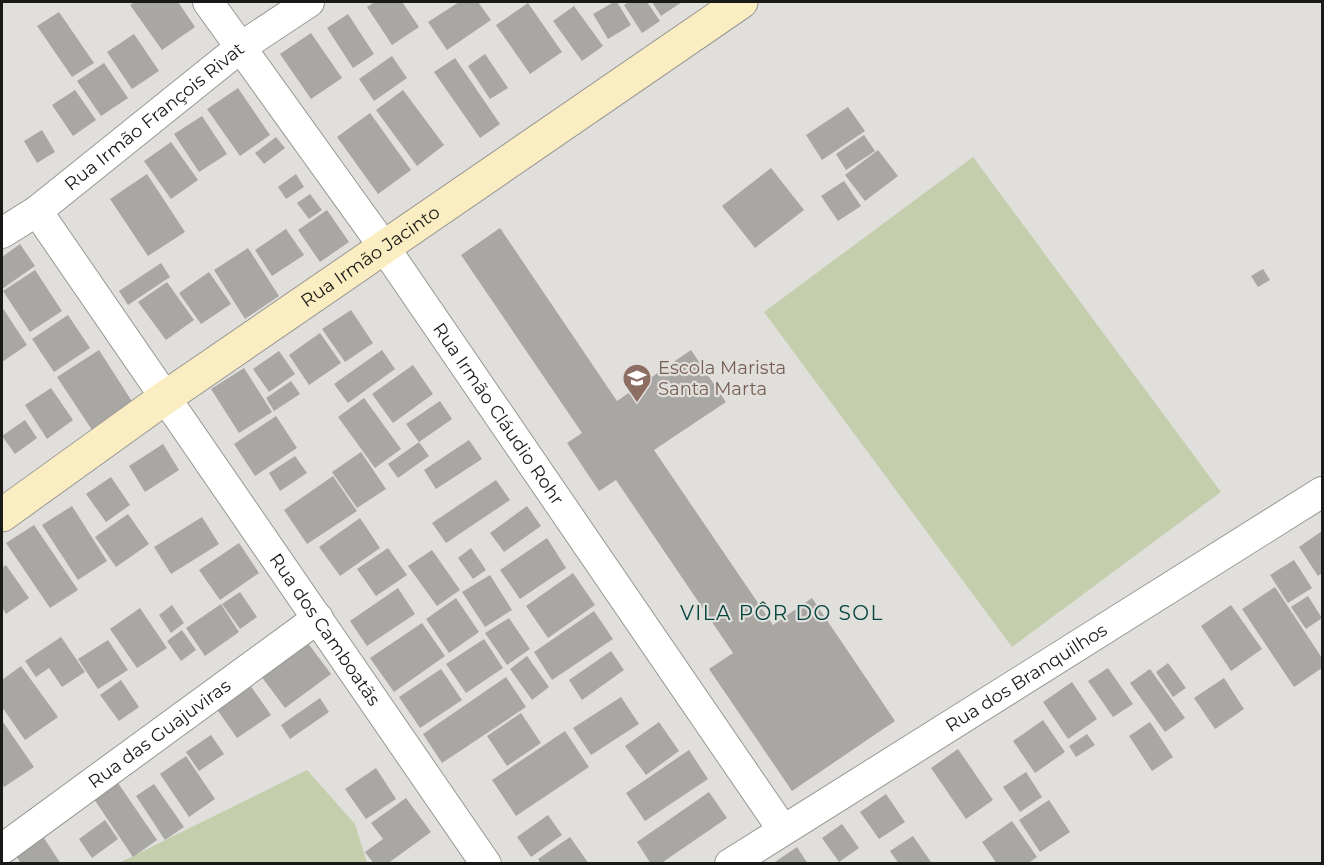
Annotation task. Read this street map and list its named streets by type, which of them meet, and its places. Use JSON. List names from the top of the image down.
{
  "streets": {
    "street": [
      "Rua Irmão François Rivat",
      "Rua Irmão Jacinto",
      "Rua Irmão Cláudio Rohr",
      "Rua dos Camboatãs",
      "Rua dos Branquilhos",
      "Rua das Guajuviras"
    ]
  },
  "crossings": [
    ["Rua Irmão François Rivat", "Rua Irmão Cláudio Rohr"],
    ["Rua Irmão François Rivat", "Rua dos Camboatãs"],
    ["Rua Irmão Jacinto", "Rua Irmão Cláudio Rohr"],
    ["Rua Irmão Jacinto", "Rua dos Camboatãs"],
    ["Rua Irmão Cláudio Rohr", "Rua dos Branquilhos"],
    ["Rua dos Camboatãs", "Rua das Guajuviras"]
  ],
  "districts": ["VILA PÔR DO SOL"],
  "places": {
    "school or university": ["Escola Marista Santa Marta"]
  }
}
